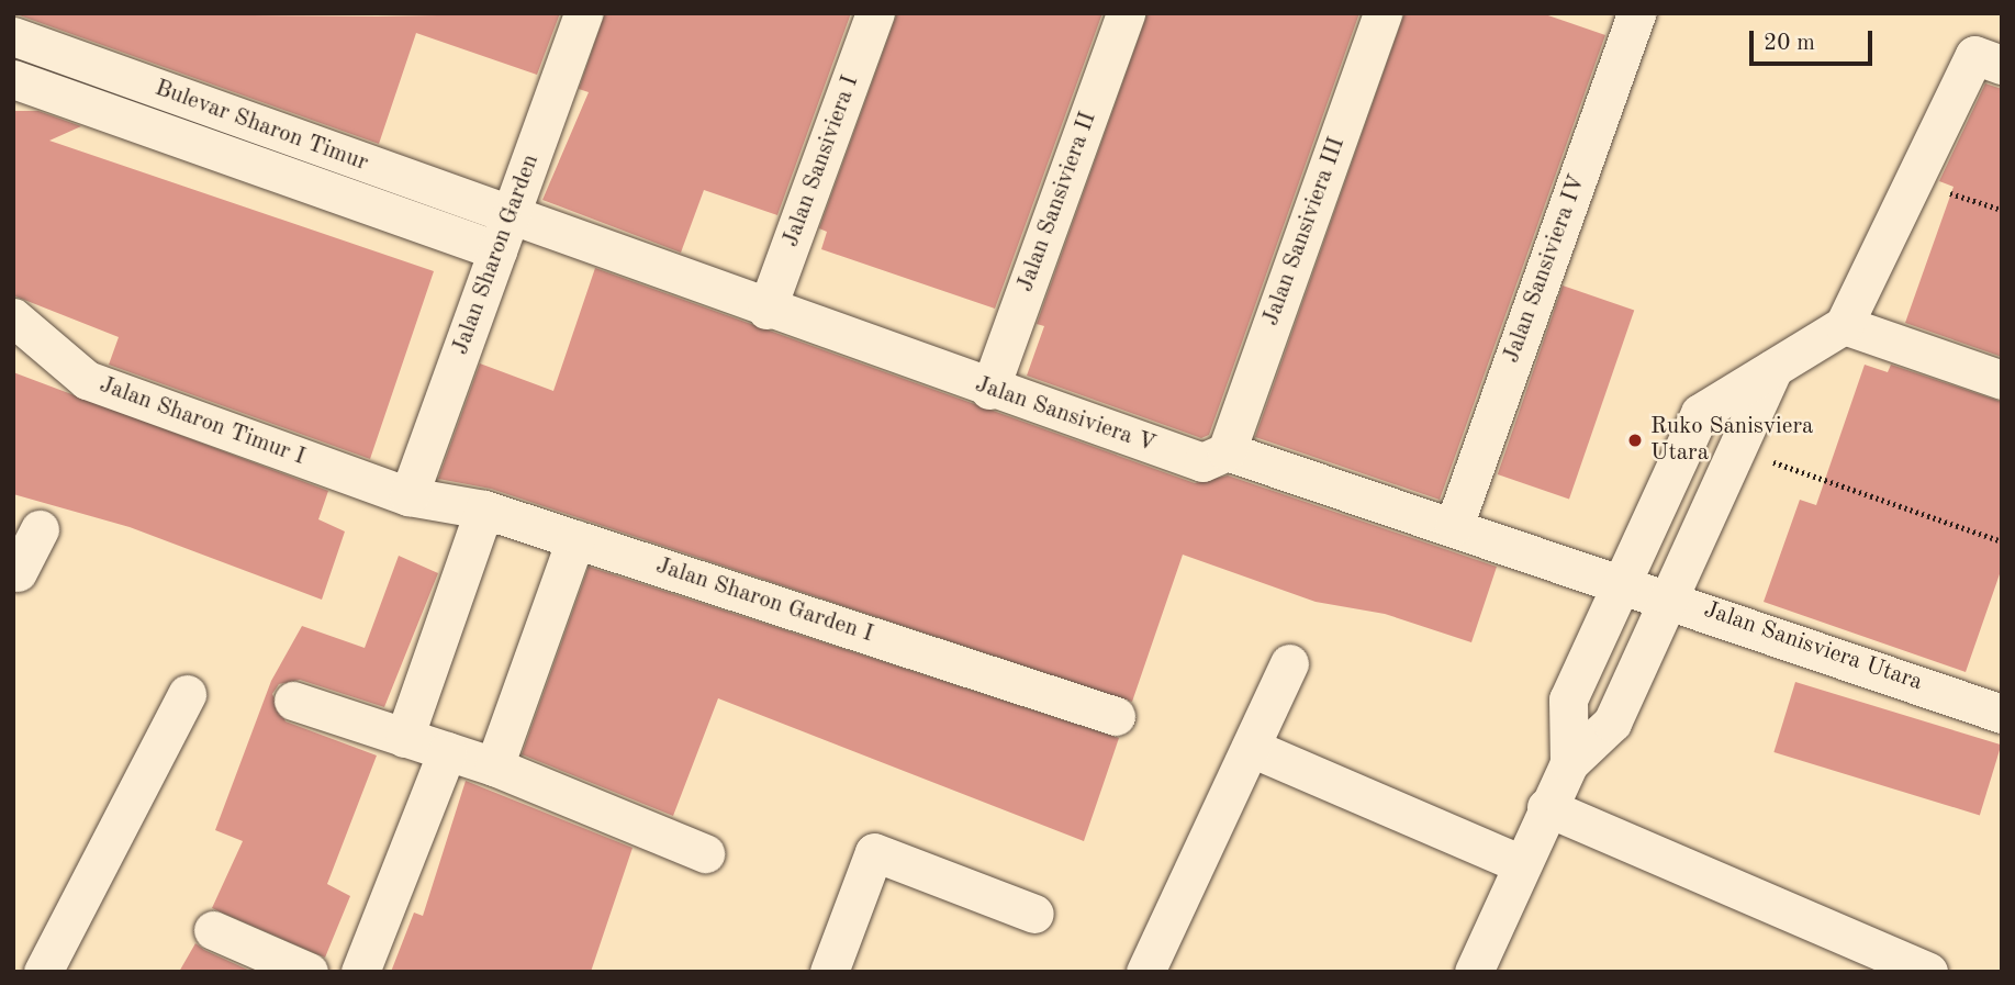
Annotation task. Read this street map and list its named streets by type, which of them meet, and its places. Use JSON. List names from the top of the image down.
{
  "streets": {
    "street": [
      "Bulevar Sharon Timur",
      "Jalan Sansiviera I",
      "Jalan Sansiviera II",
      "Jalan Sansiviera III",
      "Jalan Sharon Garden",
      "Jalan Sansiviera IV",
      "Jalan Sansiviera V",
      "Jalan Sharon Timur I",
      "Jalan Sharon Garden I",
      "Jalan Sanisviera Utara"
    ]
  },
  "crossings": [
    ["Bulevar Sharon Timur", "Jalan Sharon Garden"],
    ["Bulevar Sharon Timur", "Jalan Sansiviera V"],
    ["Jalan Sansiviera I", "Jalan Sansiviera V"],
    ["Jalan Sansiviera II", "Jalan Sansiviera V"],
    ["Jalan Sansiviera III", "Jalan Sansiviera V"],
    ["Jalan Sharon Garden", "Jalan Sansiviera V"],
    ["Jalan Sharon Garden", "Jalan Sharon Timur I"],
    ["Jalan Sharon Garden", "Jalan Sharon Garden I"],
    ["Jalan Sharon Timur I", "Jalan Sharon Garden I"]
  ],
  "places": ["Ruko Sanisviera Utara"],
  "scale_bar": "20 m"
}
